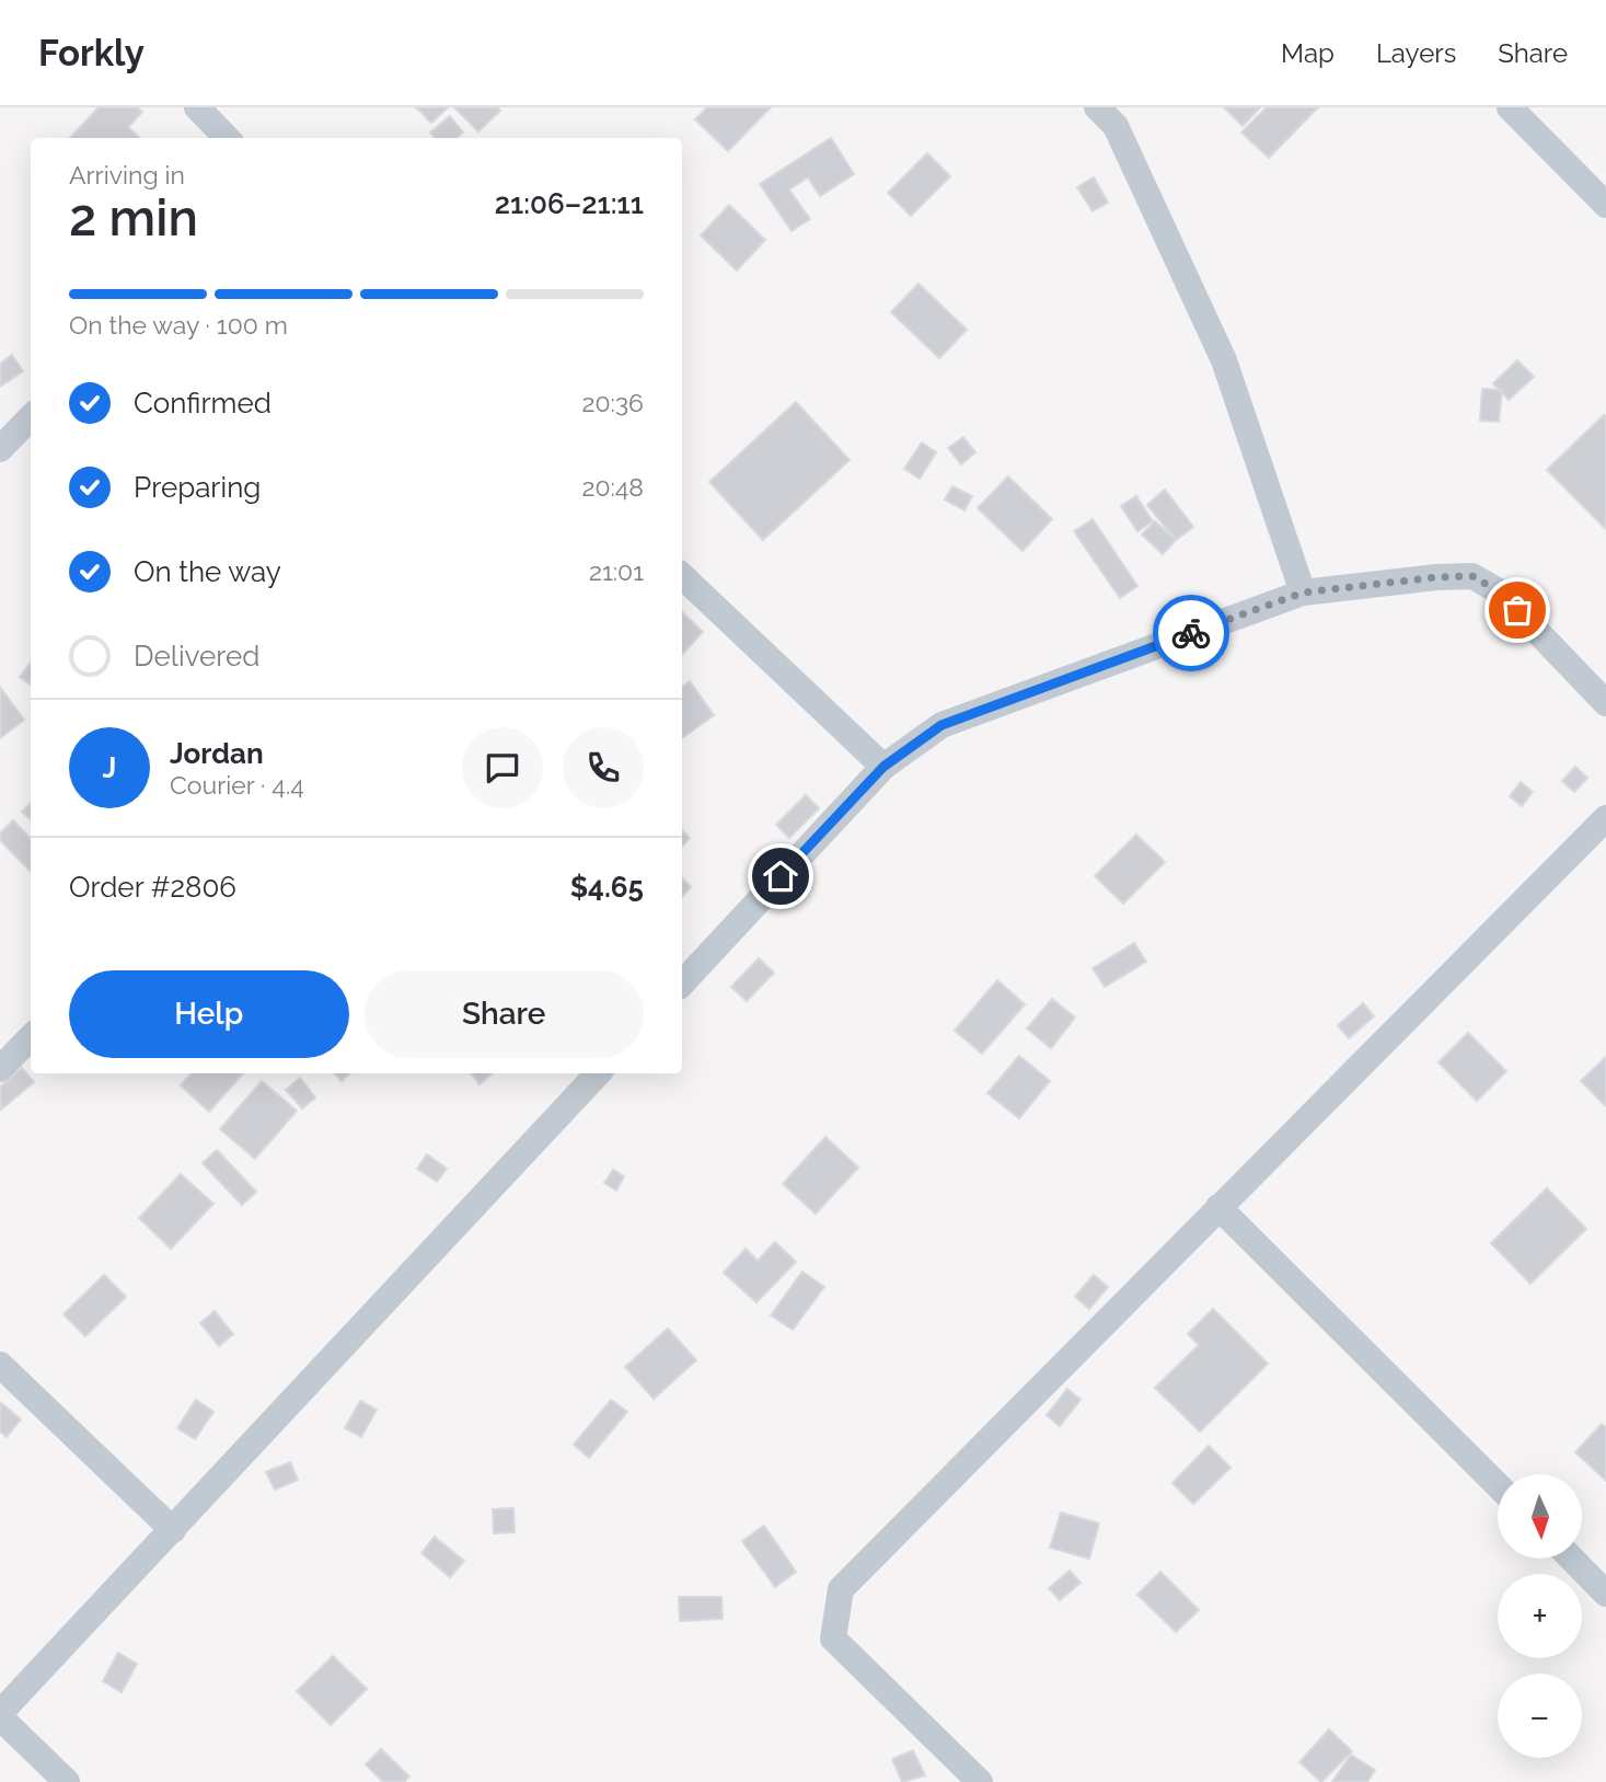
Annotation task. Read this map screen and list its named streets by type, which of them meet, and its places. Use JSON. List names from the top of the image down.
{
  "north": "bottom",
  "page": {
    "header": "Forkly",
    "nav": ["Map", "Layers", "Share"],
    "heading": ["2 min", "Arriving in", "21:06–21:11"],
    "panel": [
      "Jordan",
      "Courier · 4.4",
      "Order #2806",
      "$4.65"
    ],
    "bar": "On the way · 100 m",
    "list": [
      ["Confirmed", "20:36"],
      ["Preparing", "20:48"],
      ["On the way", "21:01"],
      "Delivered"
    ],
    "round": "J",
    "buttons": ["Help", "Share"],
    "map_buttons": ["+", "−"]
  }
}
